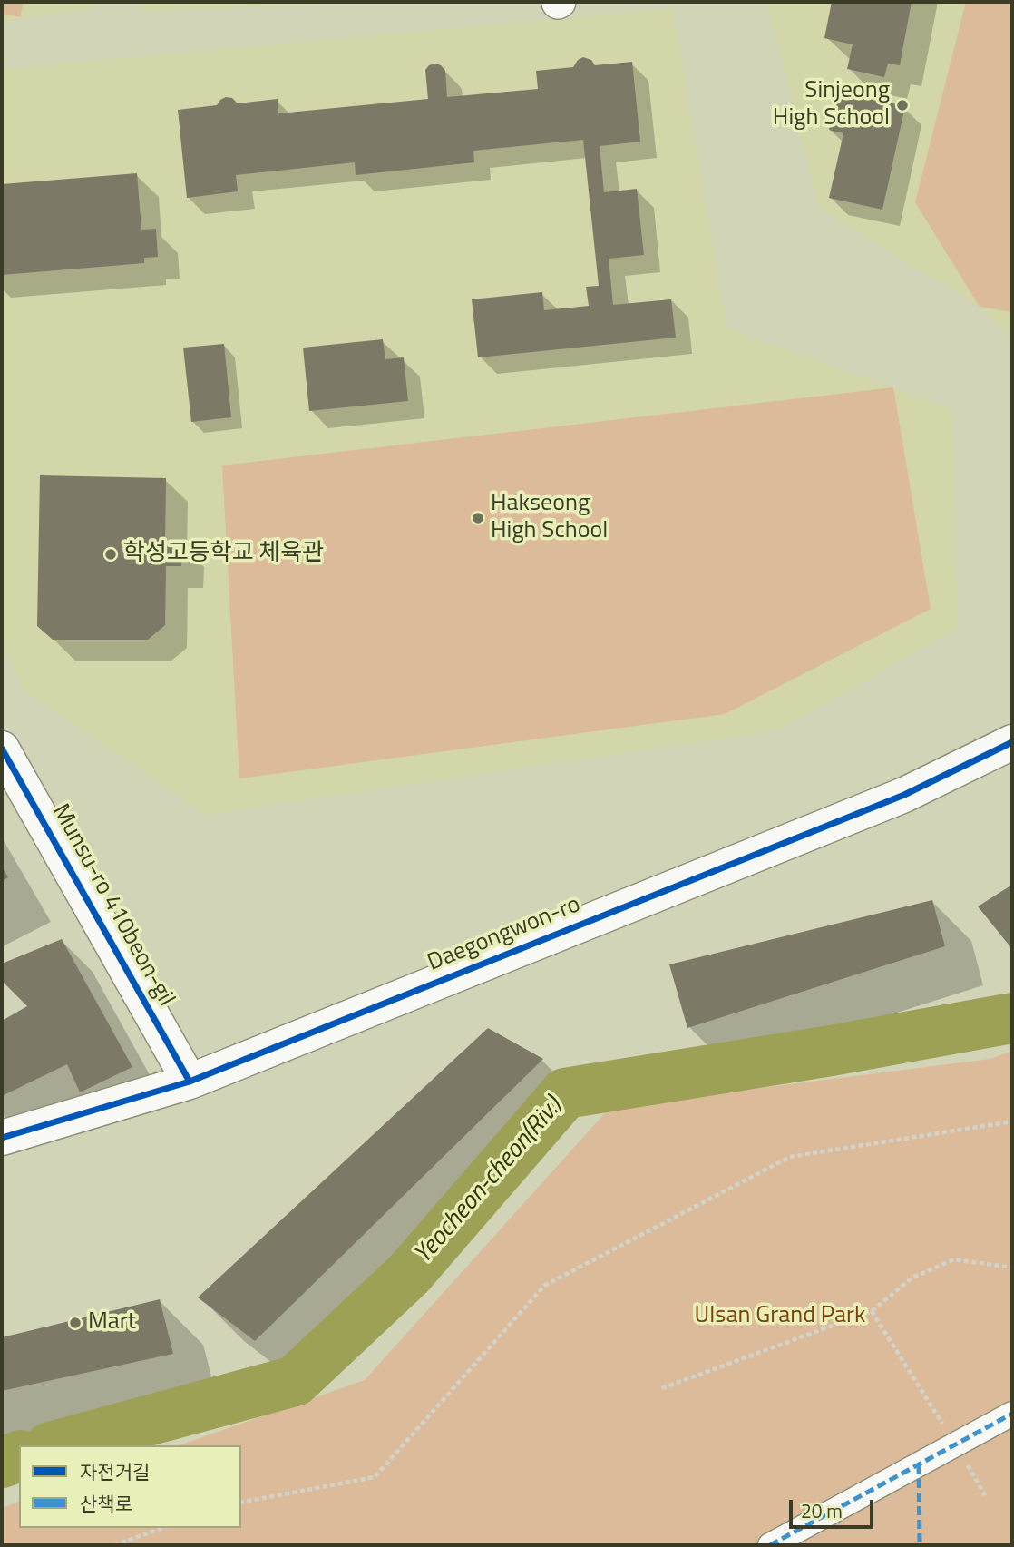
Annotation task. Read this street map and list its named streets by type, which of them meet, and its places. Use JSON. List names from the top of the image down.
{
  "streets": {
    "street": ["Munsu-ro 410beon-gil", "Daegongwon-ro"]
  },
  "crossings": [
    ["Munsu-ro 410beon-gil", "Daegongwon-ro"]
  ],
  "water": ["Yeocheon-cheon(Riv.)"],
  "parks": ["Ulsan Grand Park"],
  "places": [
    "Sinjeong High School",
    "Hakseong High School",
    "학성고등학교 체육관",
    "Mart"
  ],
  "legend": ["자전거길", "산책로"],
  "scale_bar": "20 m"
}
